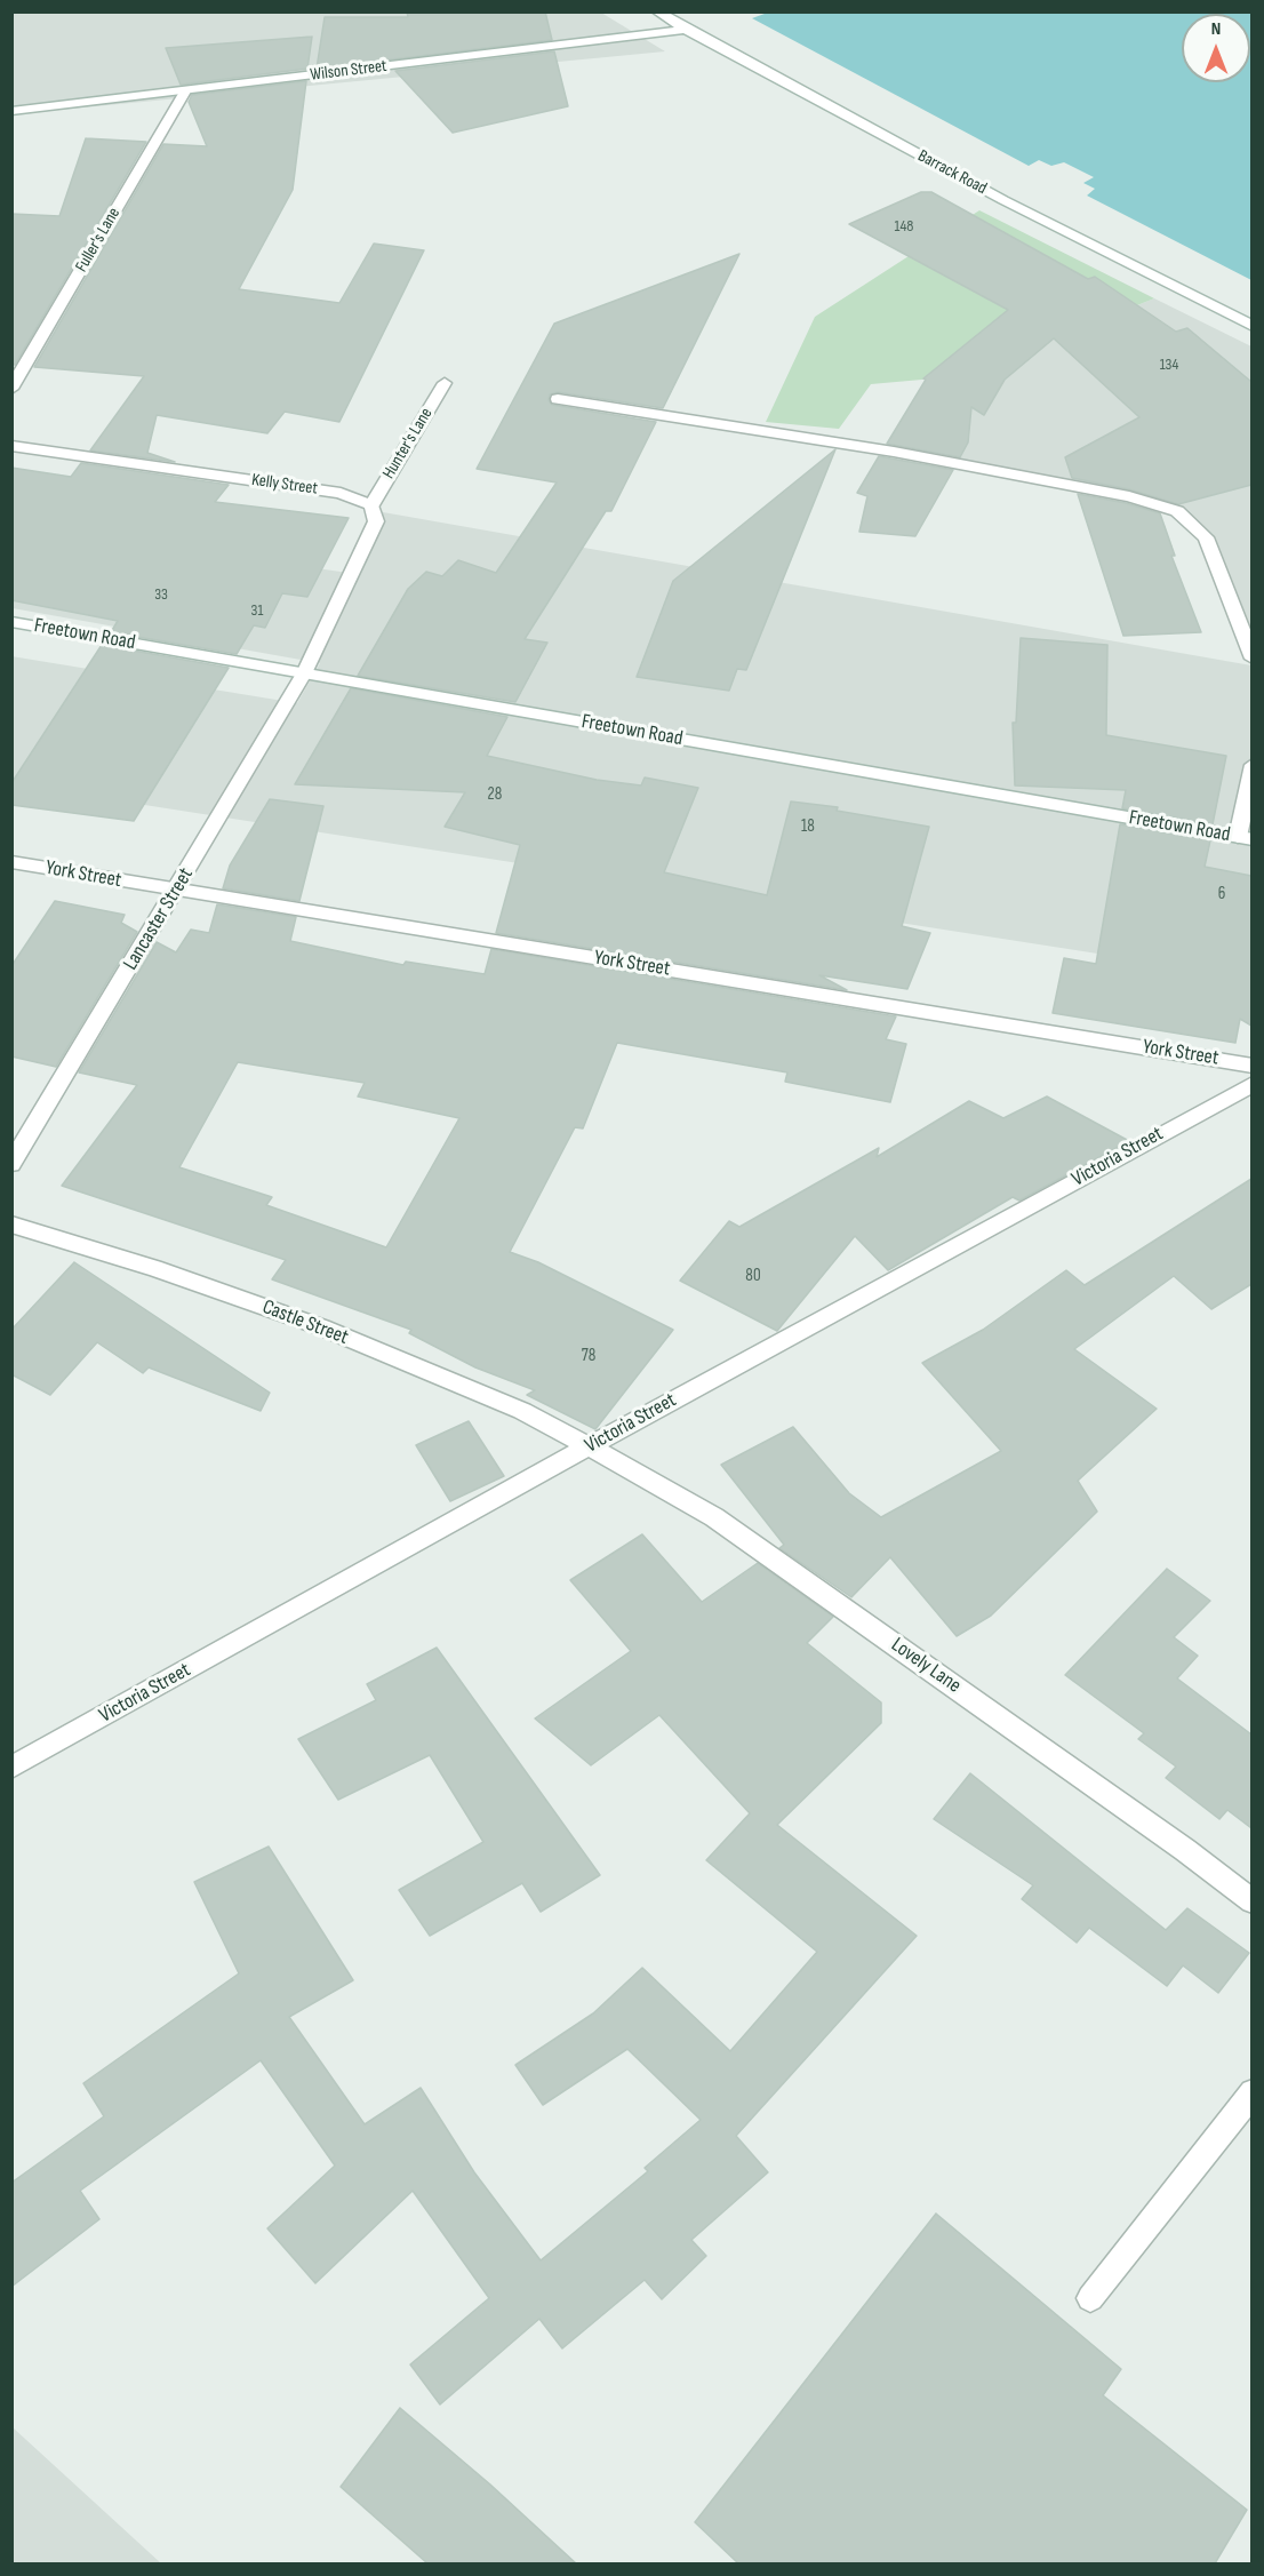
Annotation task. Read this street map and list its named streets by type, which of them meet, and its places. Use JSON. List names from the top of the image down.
{
  "streets": {
    "street": [
      "Wilson Street",
      "Barrack Road",
      "Fuller's Lane",
      "Hunter's Lane",
      "Kelly Street",
      "Freetown Road",
      "York Street",
      "Lancaster Street",
      "Victoria Street",
      "Castle Street",
      "Lovely Lane"
    ]
  },
  "crossings": [
    ["Wilson Street", "Barrack Road"],
    ["Wilson Street", "Fuller's Lane"],
    ["Hunter's Lane", "Kelly Street"],
    ["Freetown Road", "Lancaster Street"],
    ["York Street", "Lancaster Street"],
    ["Victoria Street", "Castle Street"],
    ["Victoria Street", "Lovely Lane"],
    ["Castle Street", "Lovely Lane"]
  ],
  "house_numbers": [
    "148",
    "134",
    "33",
    "31",
    "28",
    "18",
    "6",
    "80",
    "78"
  ],
  "north": "top"
}
